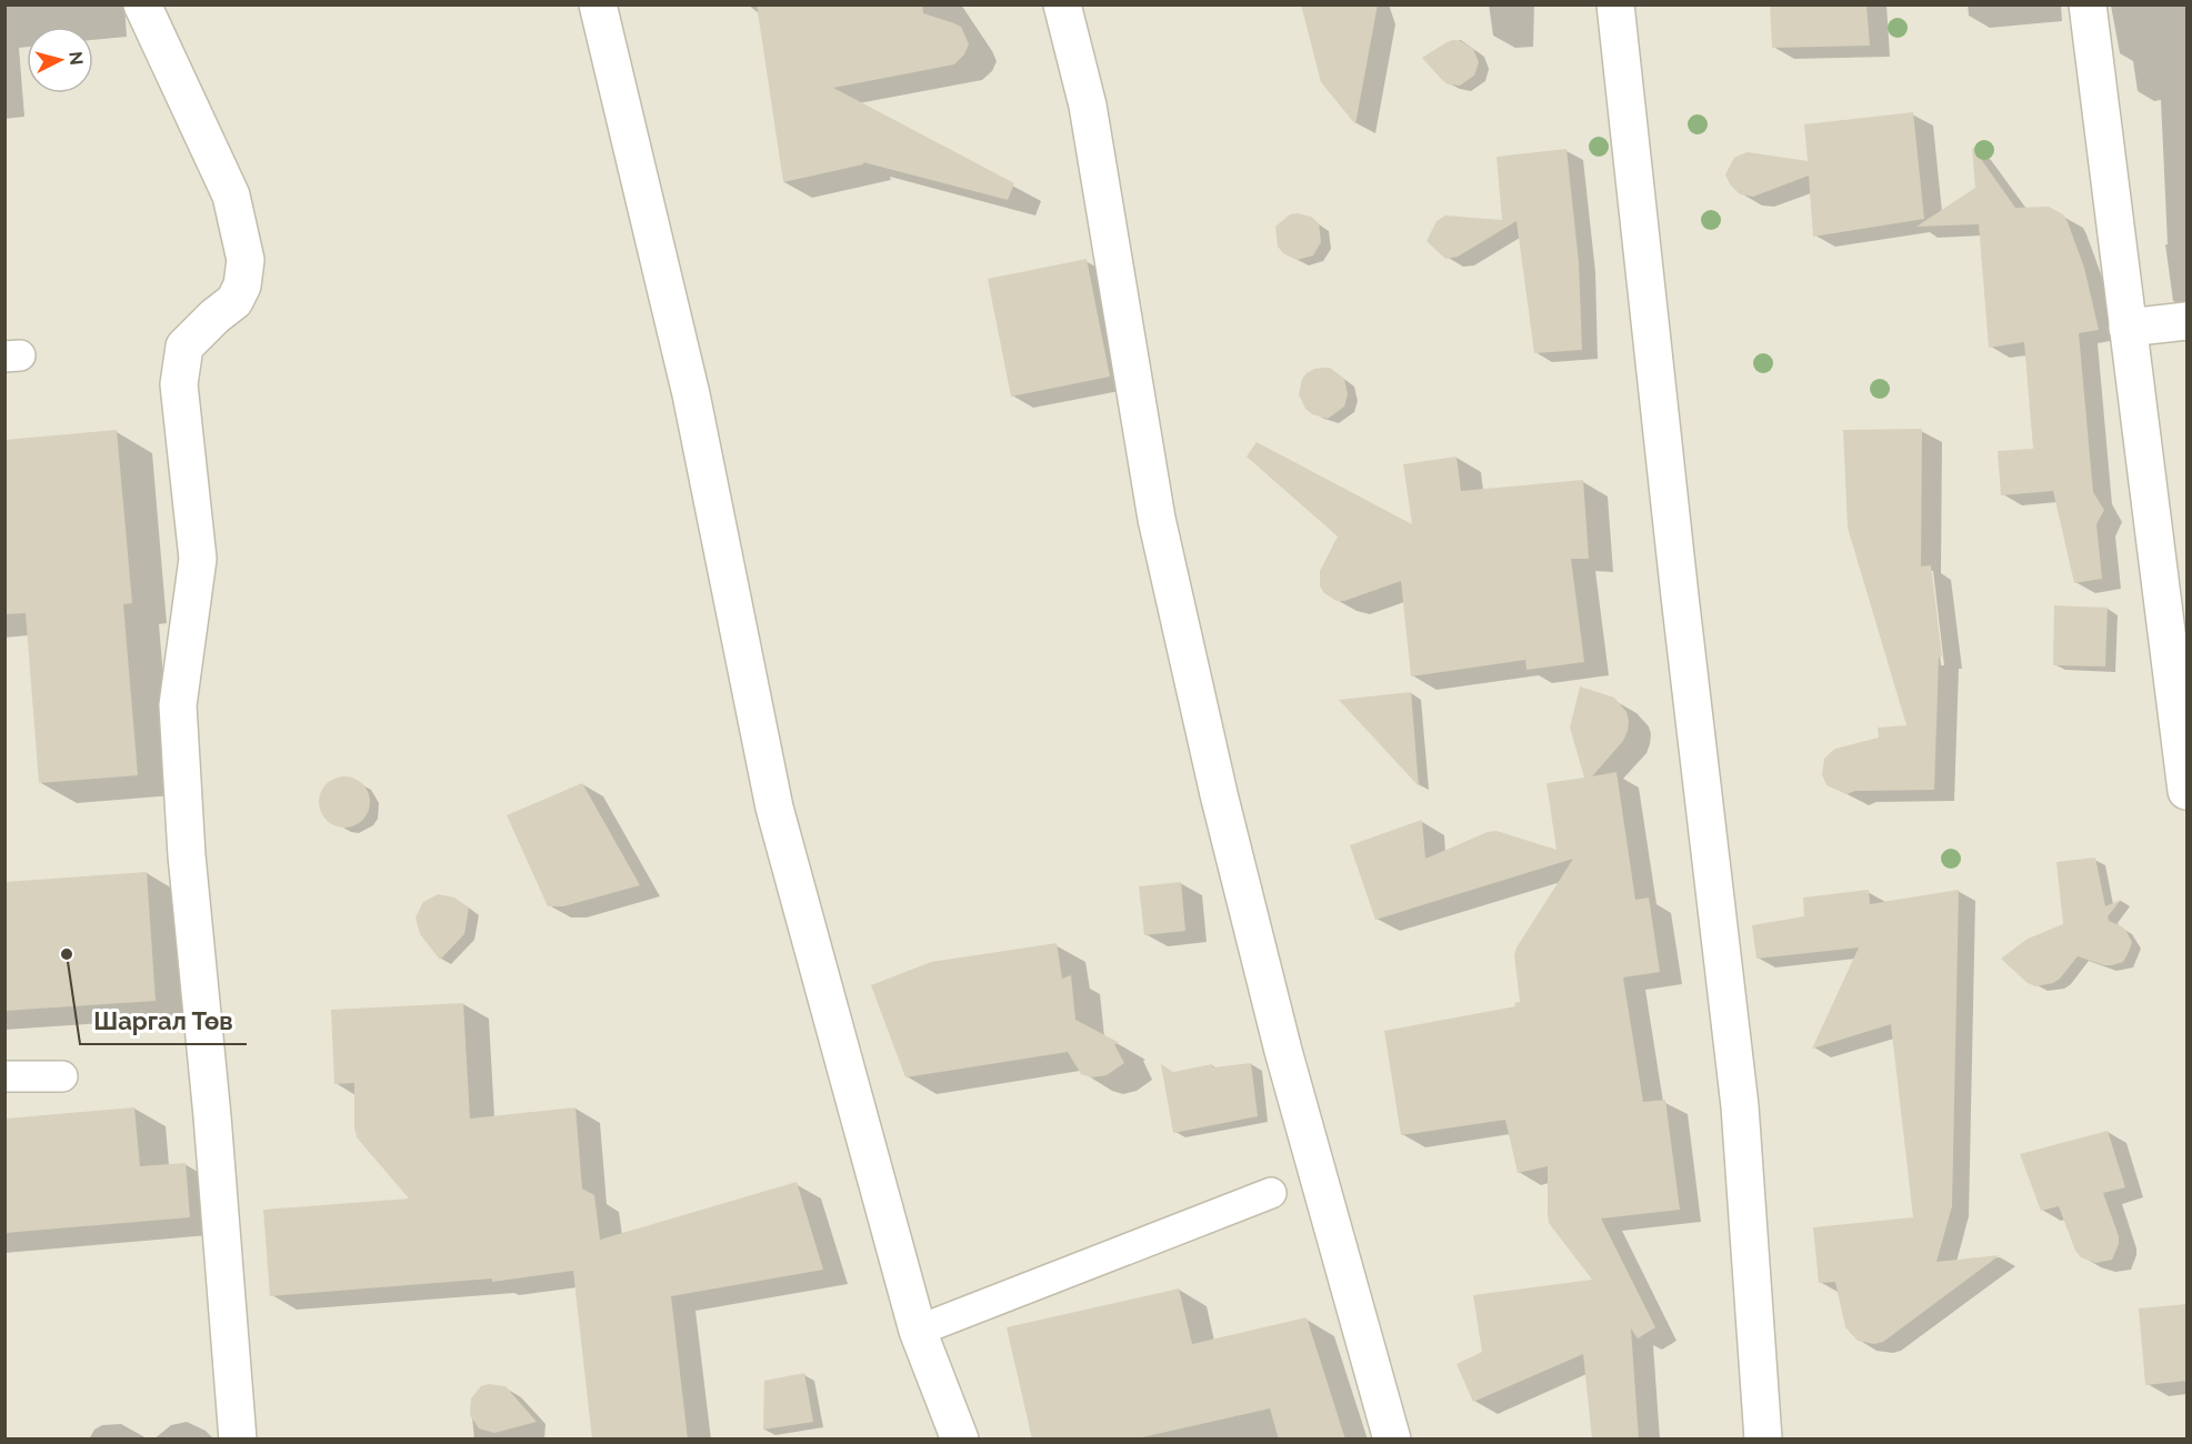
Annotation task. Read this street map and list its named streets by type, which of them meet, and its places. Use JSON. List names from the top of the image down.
{
  "places": ["Шаргал Төв"],
  "north": "right"
}
